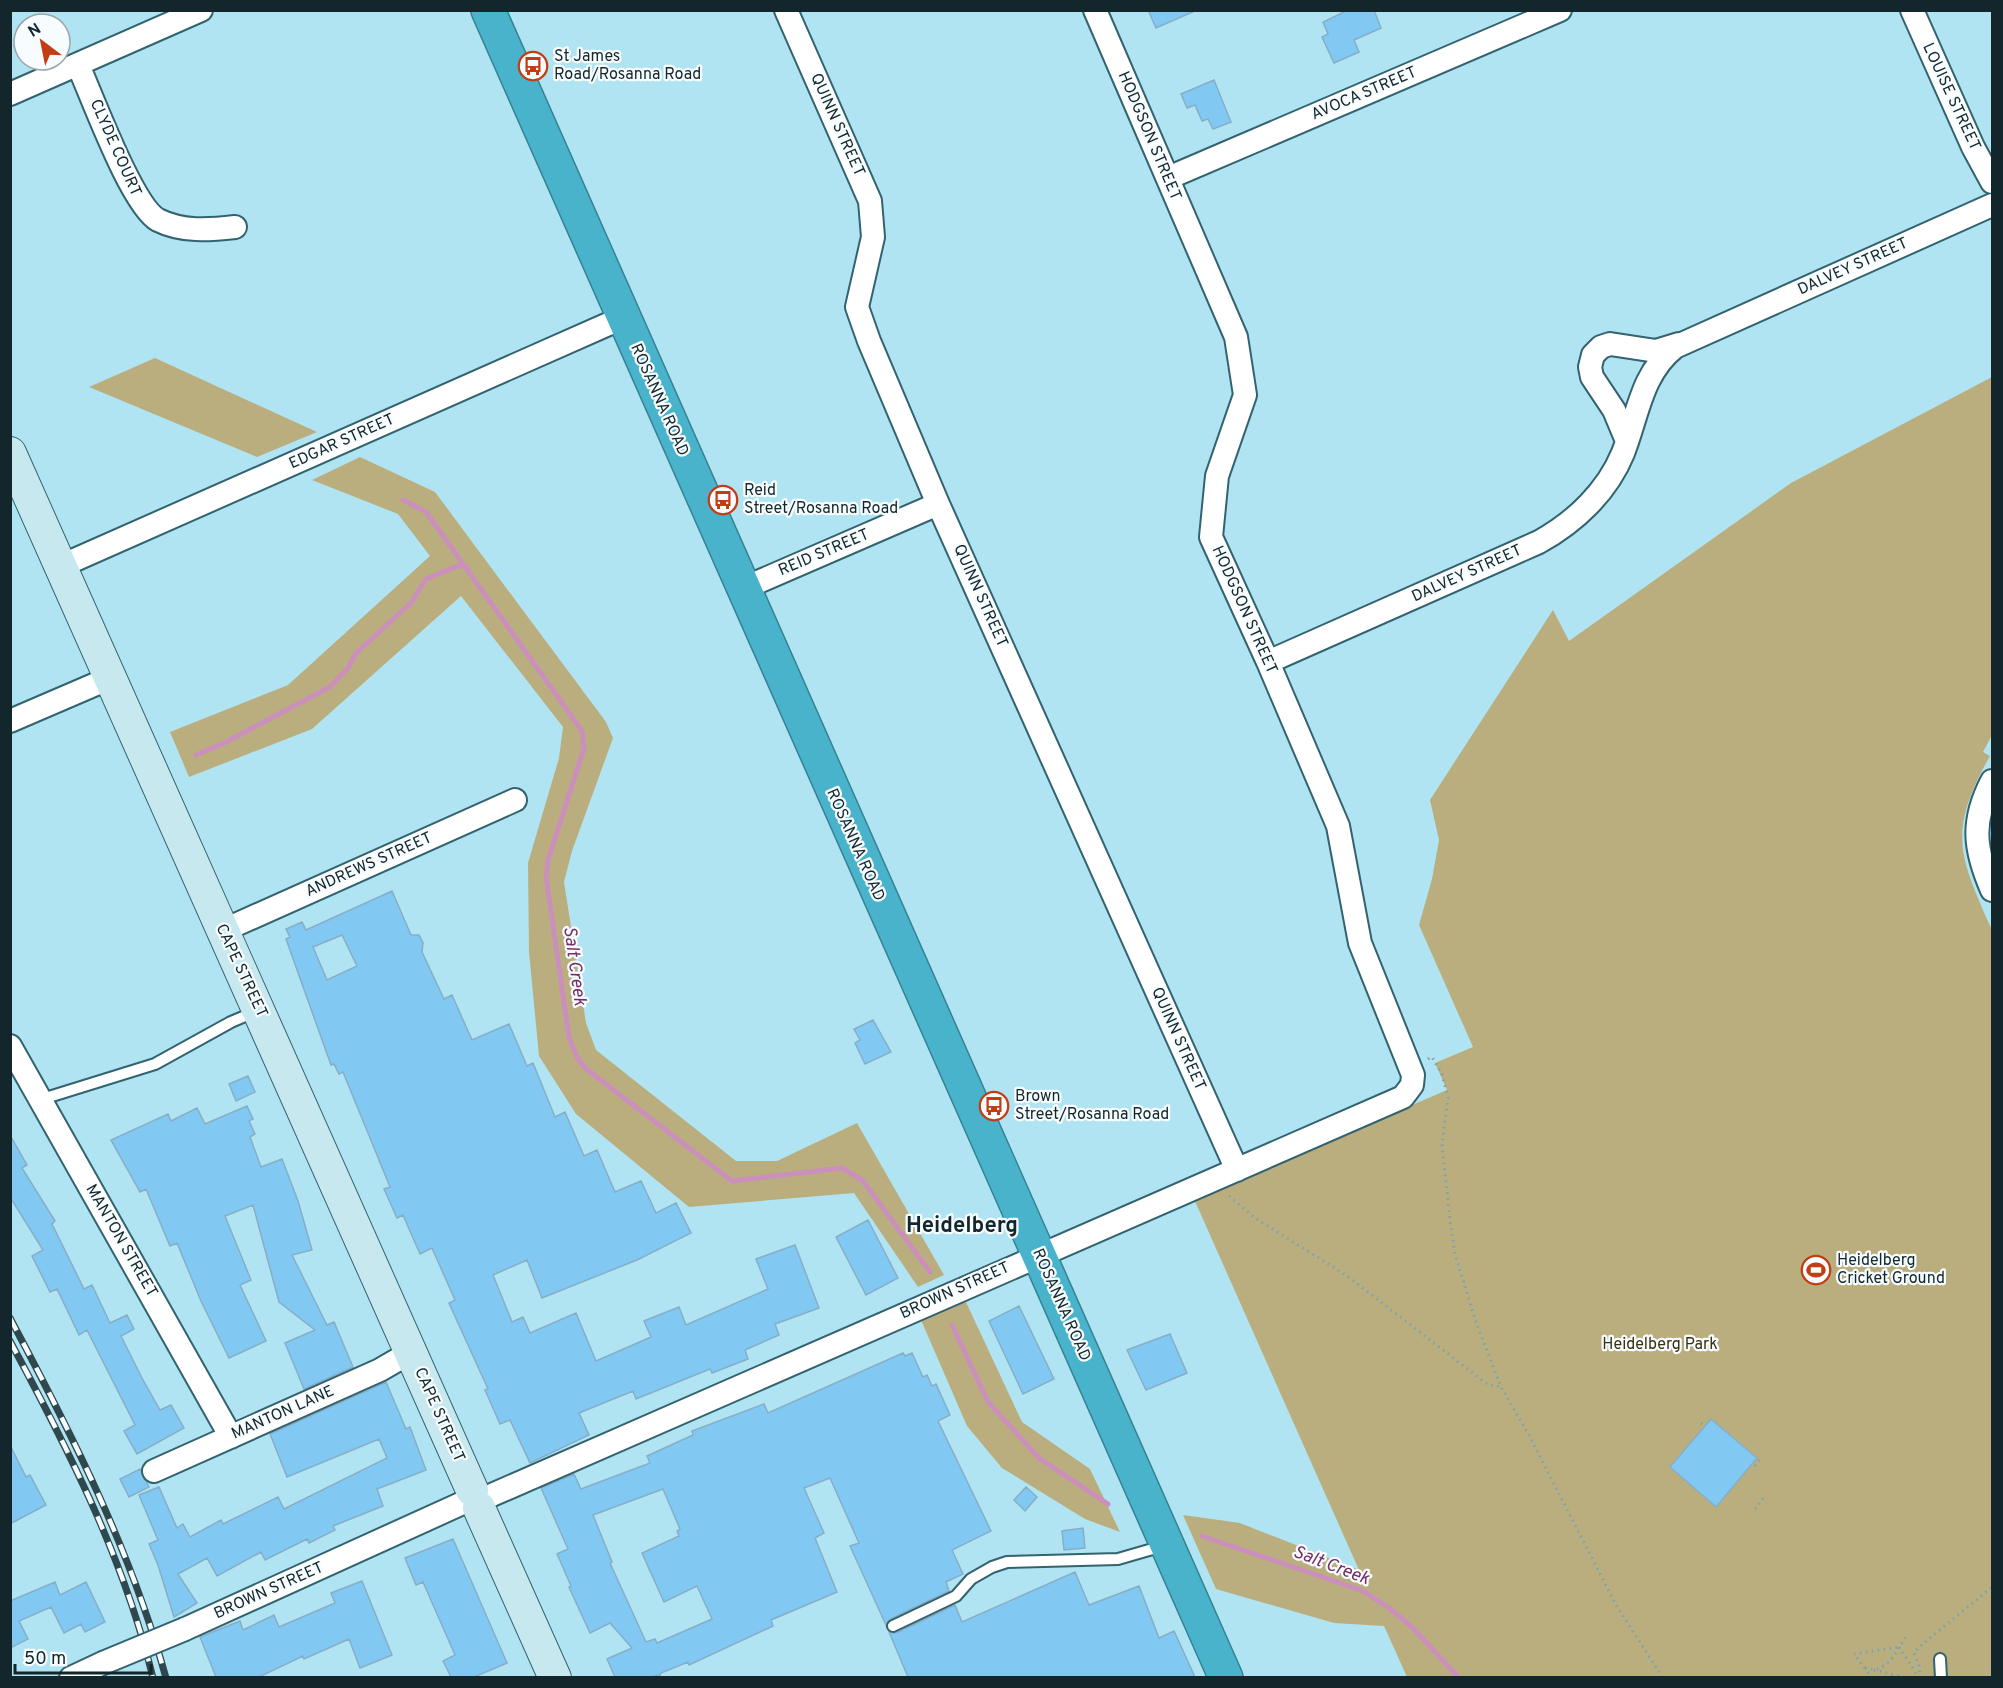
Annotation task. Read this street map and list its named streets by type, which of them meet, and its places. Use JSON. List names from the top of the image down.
{
  "streets": {
    "highway": ["ROSANNA ROAD"],
    "street": [
      "AVOCA STREET",
      "LOUISE STREET",
      "QUINN STREET",
      "HODGSON STREET",
      "CLYDE COURT",
      "DALVEY STREET",
      "EDGAR STREET",
      "REID STREET",
      "ANDREWS STREET",
      "CAPE STREET",
      "MANTON STREET",
      "BROWN STREET",
      "MANTON LANE"
    ]
  },
  "crossings": [
    ["AVOCA STREET", "HODGSON STREET"],
    ["QUINN STREET", "REID STREET"],
    ["QUINN STREET", "BROWN STREET"],
    ["HODGSON STREET", "DALVEY STREET"],
    ["HODGSON STREET", "BROWN STREET"],
    ["ROSANNA ROAD", "EDGAR STREET"],
    ["ROSANNA ROAD", "REID STREET"],
    ["ROSANNA ROAD", "BROWN STREET"],
    ["EDGAR STREET", "CAPE STREET"],
    ["ANDREWS STREET", "CAPE STREET"],
    ["CAPE STREET", "BROWN STREET"],
    ["CAPE STREET", "MANTON LANE"],
    ["MANTON STREET", "MANTON LANE"]
  ],
  "districts": ["Heidelberg"],
  "water": ["Salt Creek"],
  "parks": ["Heidelberg Park"],
  "places": {
    "bus stop": ["St James Road/Rosanna Road", "Reid Street/Rosanna Road", "Brown Street/Rosanna Road"],
    "sports": ["Heidelberg Cricket Ground"]
  },
  "scale_bar": "50 m",
  "north": "top left"
}
